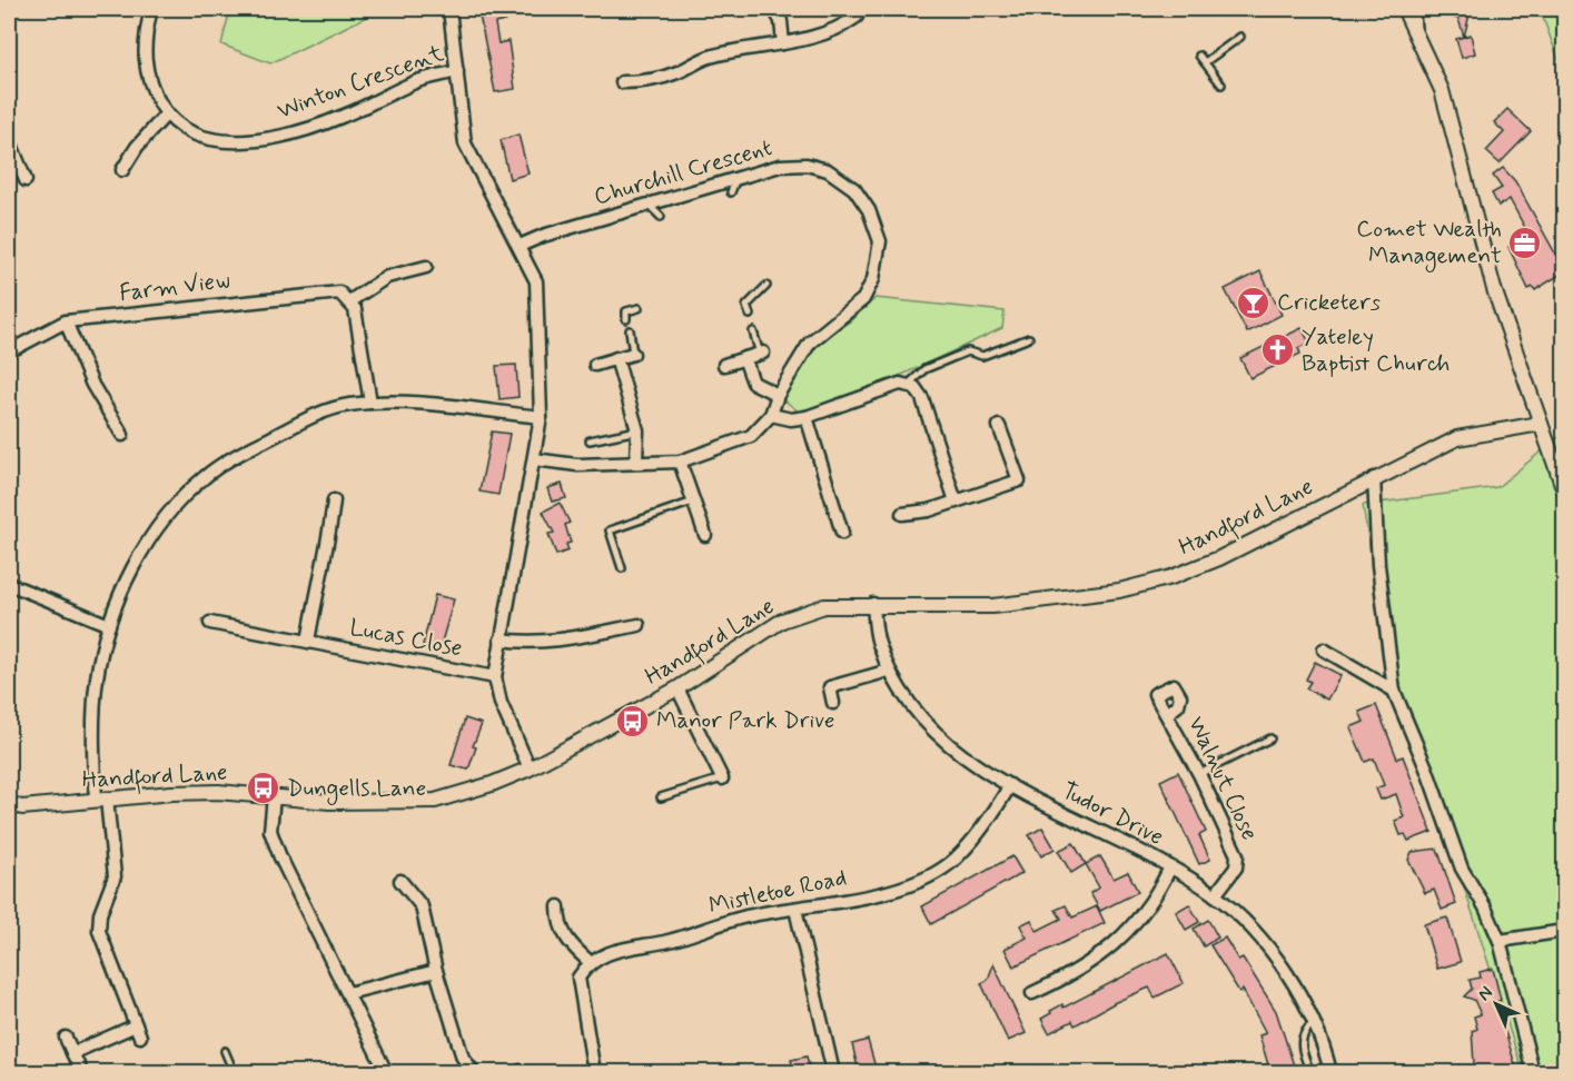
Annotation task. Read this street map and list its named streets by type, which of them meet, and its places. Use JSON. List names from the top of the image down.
{
  "streets": {
    "street": [
      "Winton Crescent",
      "Churchill Crescent",
      "Farm View",
      "Handford Lane",
      "Lucas Close",
      "Walnut Close",
      "Tudor Drive",
      "Mistletoe Road"
    ]
  },
  "crossings": [
    ["Handford Lane", "Tudor Drive"],
    ["Walnut Close", "Tudor Drive"],
    ["Tudor Drive", "Mistletoe Road"]
  ],
  "places": {
    "office": ["Comet Wealth Management"],
    "bar": ["Cricketers"],
    "church": ["Yateley Baptist Church"],
    "bus stop": ["Manor Park Drive", "Dungells Lane"]
  },
  "north": "top left"
}
